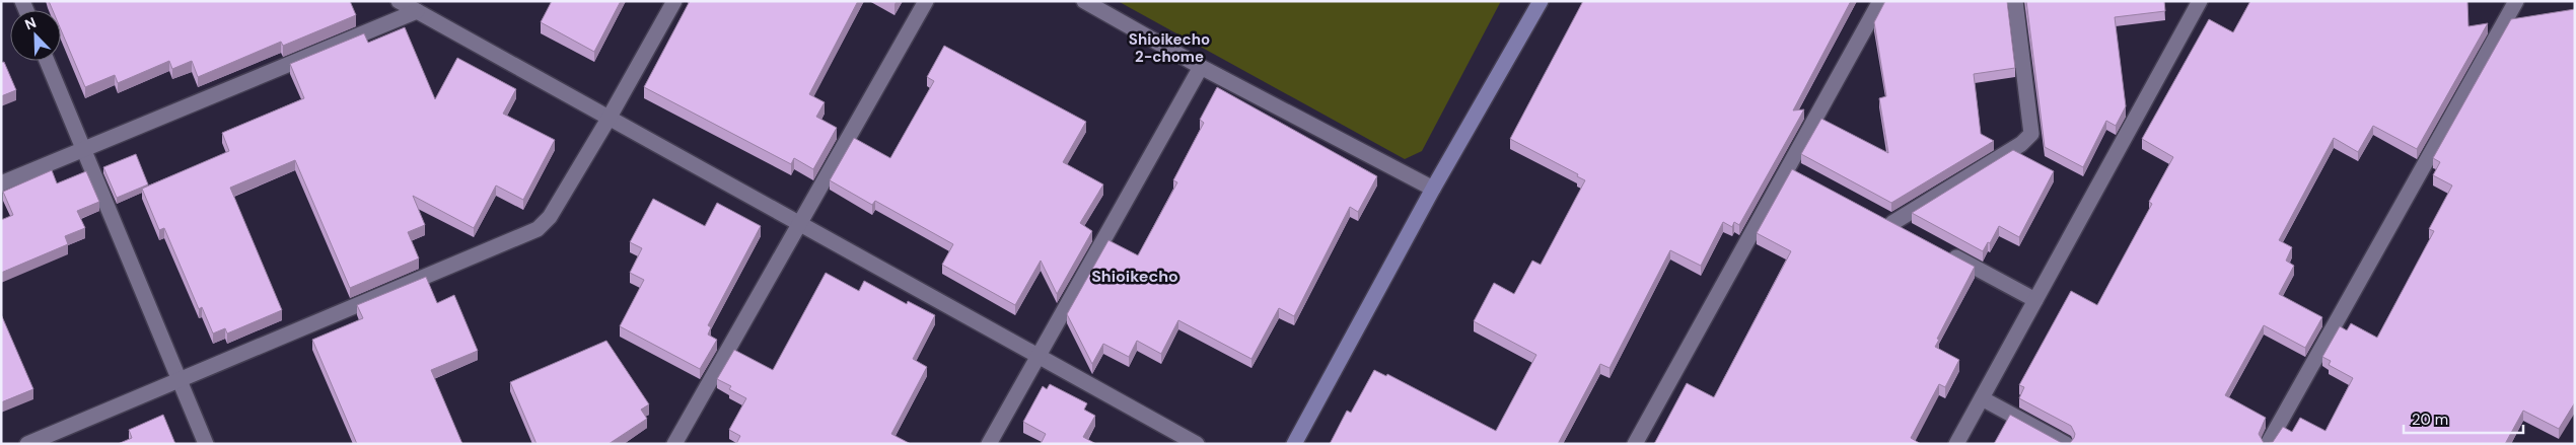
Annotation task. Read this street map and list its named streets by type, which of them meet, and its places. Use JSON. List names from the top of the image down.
{
  "districts": ["Shioikecho 2-chome", "Shioikecho"],
  "scale_bar": "20 m",
  "north": "top left"
}
